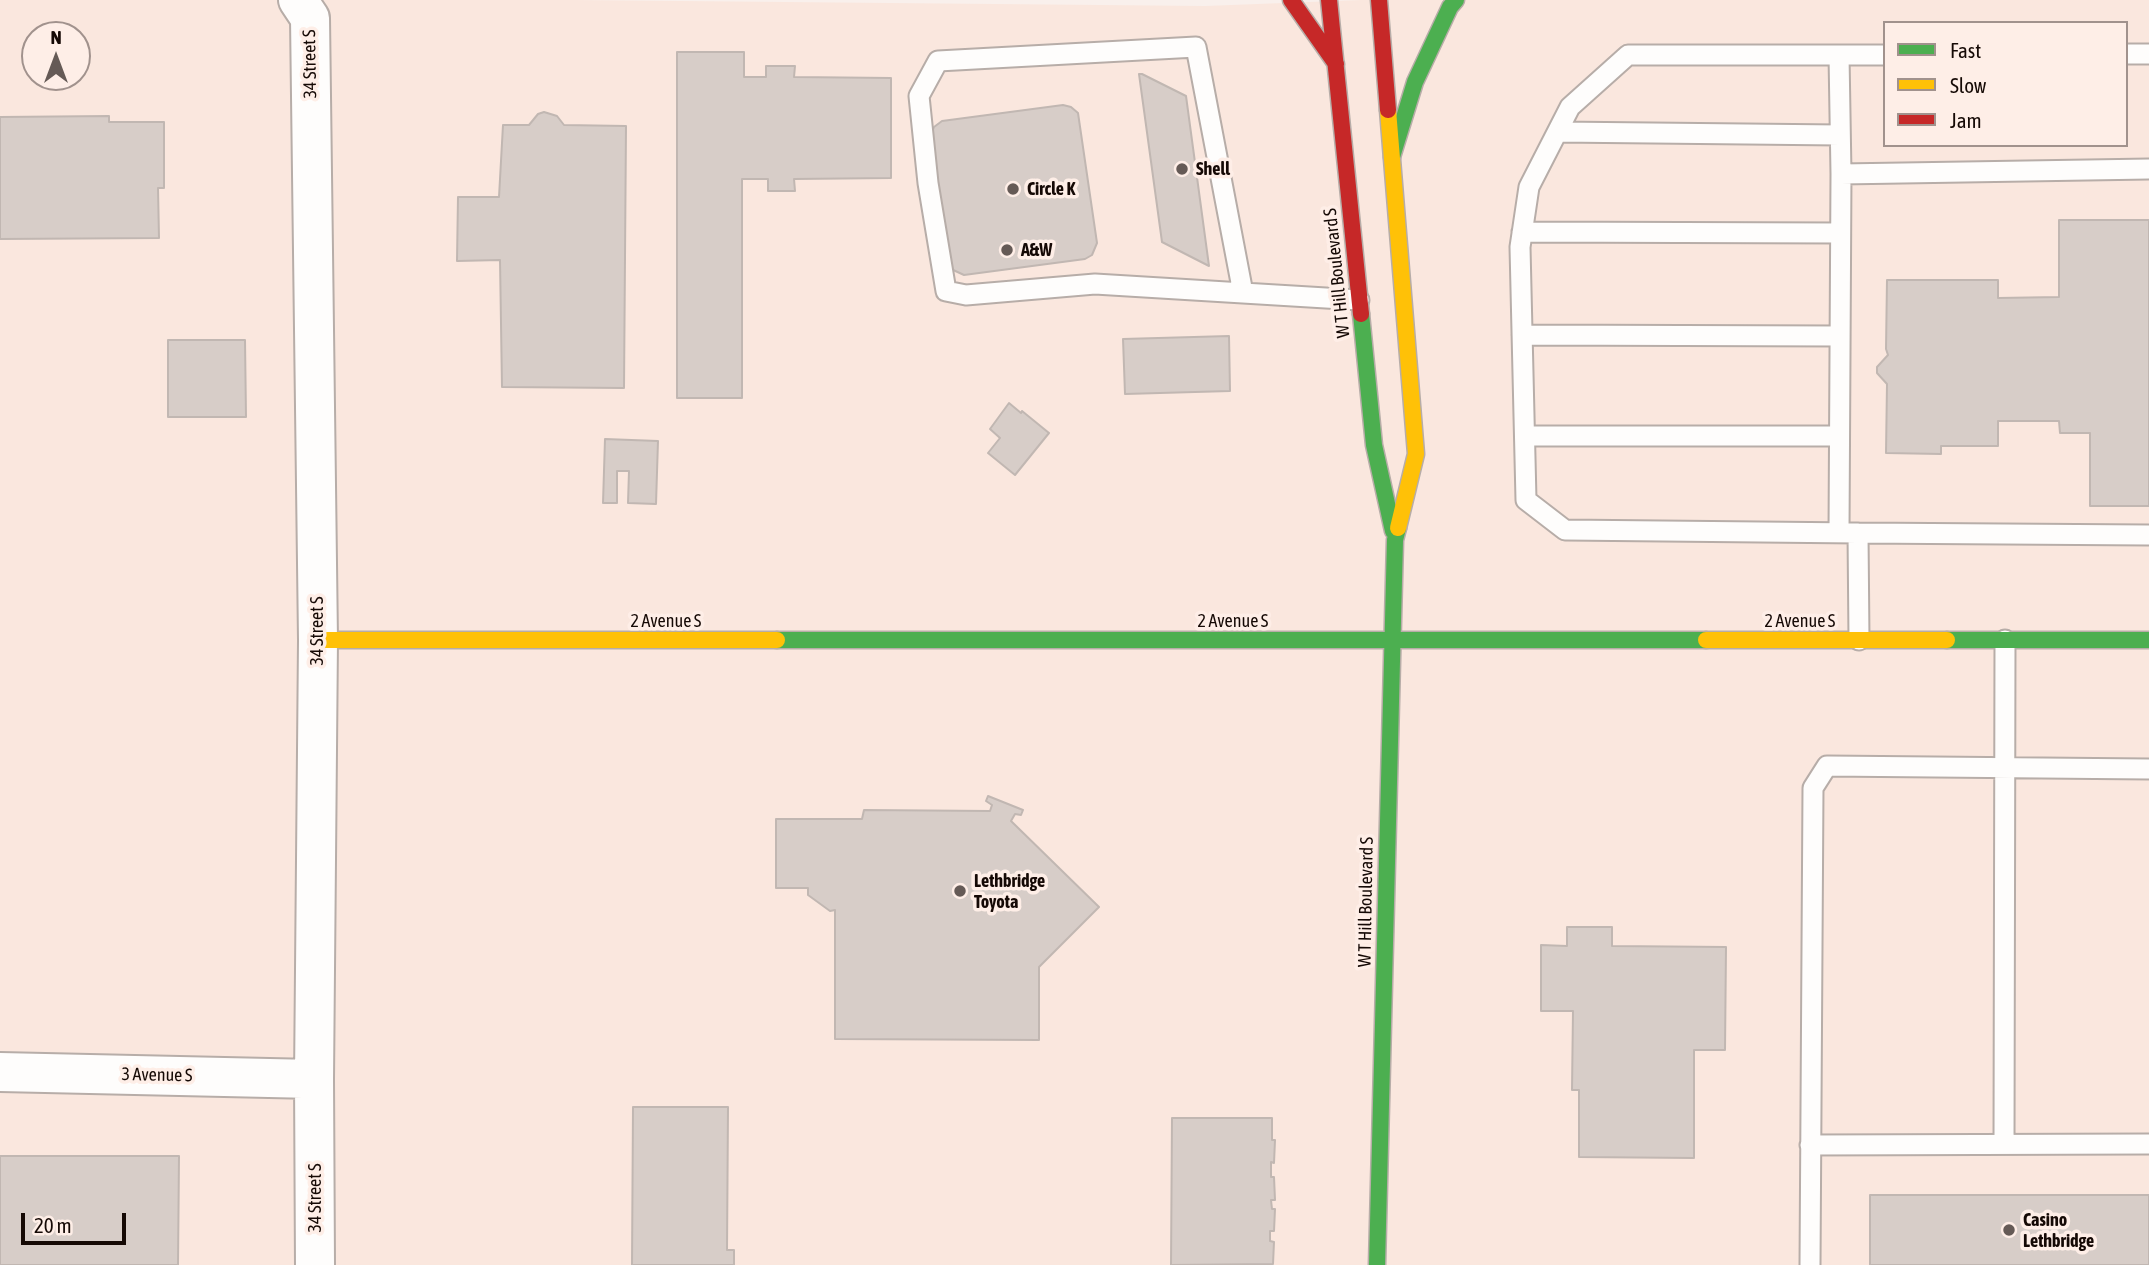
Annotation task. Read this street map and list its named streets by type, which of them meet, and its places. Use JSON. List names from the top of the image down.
{
  "streets": {
    "main road": ["W T Hill Boulevard S", "2 Avenue S"],
    "street": ["34 Street S", "3 Avenue S"]
  },
  "crossings": [
    ["34 Street S", "2 Avenue S"],
    ["34 Street S", "3 Avenue S"],
    ["W T Hill Boulevard S", "2 Avenue S"]
  ],
  "places": [
    "Shell",
    "Circle K",
    "A&W",
    "Lethbridge Toyota",
    "Casino Lethbridge"
  ],
  "legend": ["Fast", "Slow", "Jam"],
  "scale_bar": "20 m",
  "north": "top"
}
